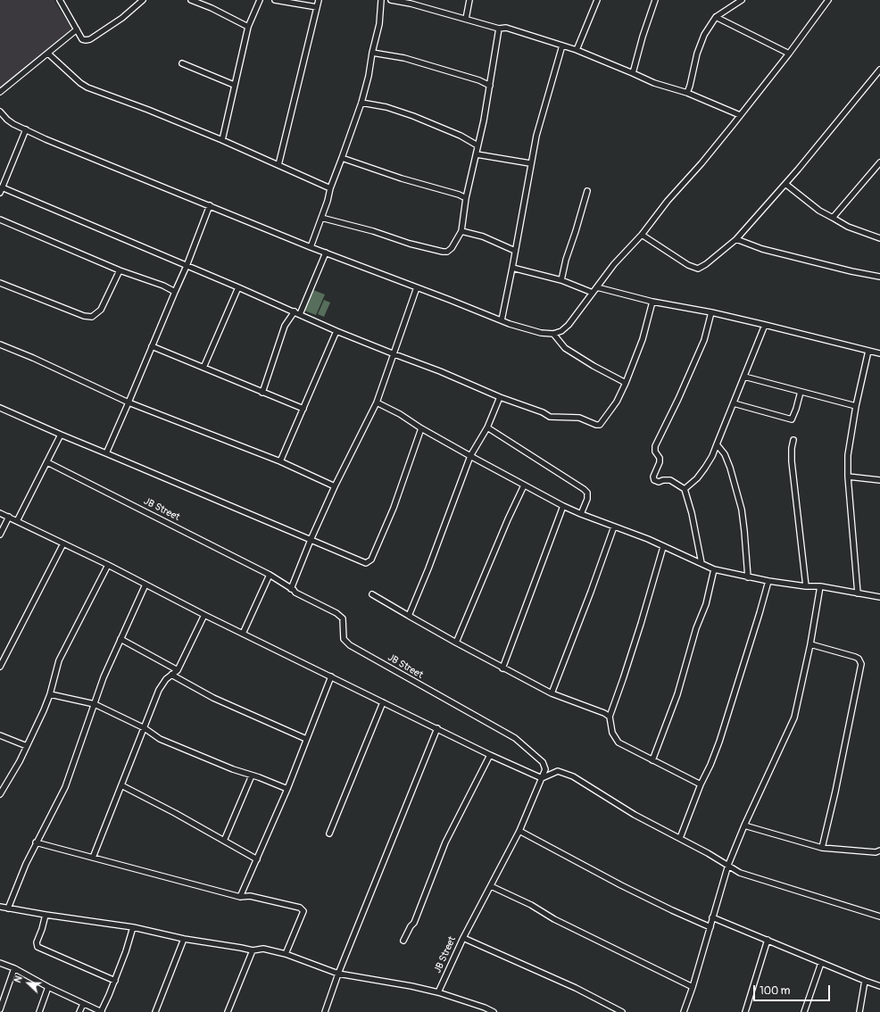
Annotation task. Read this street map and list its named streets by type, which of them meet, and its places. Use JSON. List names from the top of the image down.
{
  "streets": {
    "street": ["JB Street"]
  },
  "scale_bar": "100 m",
  "north": "left"
}
